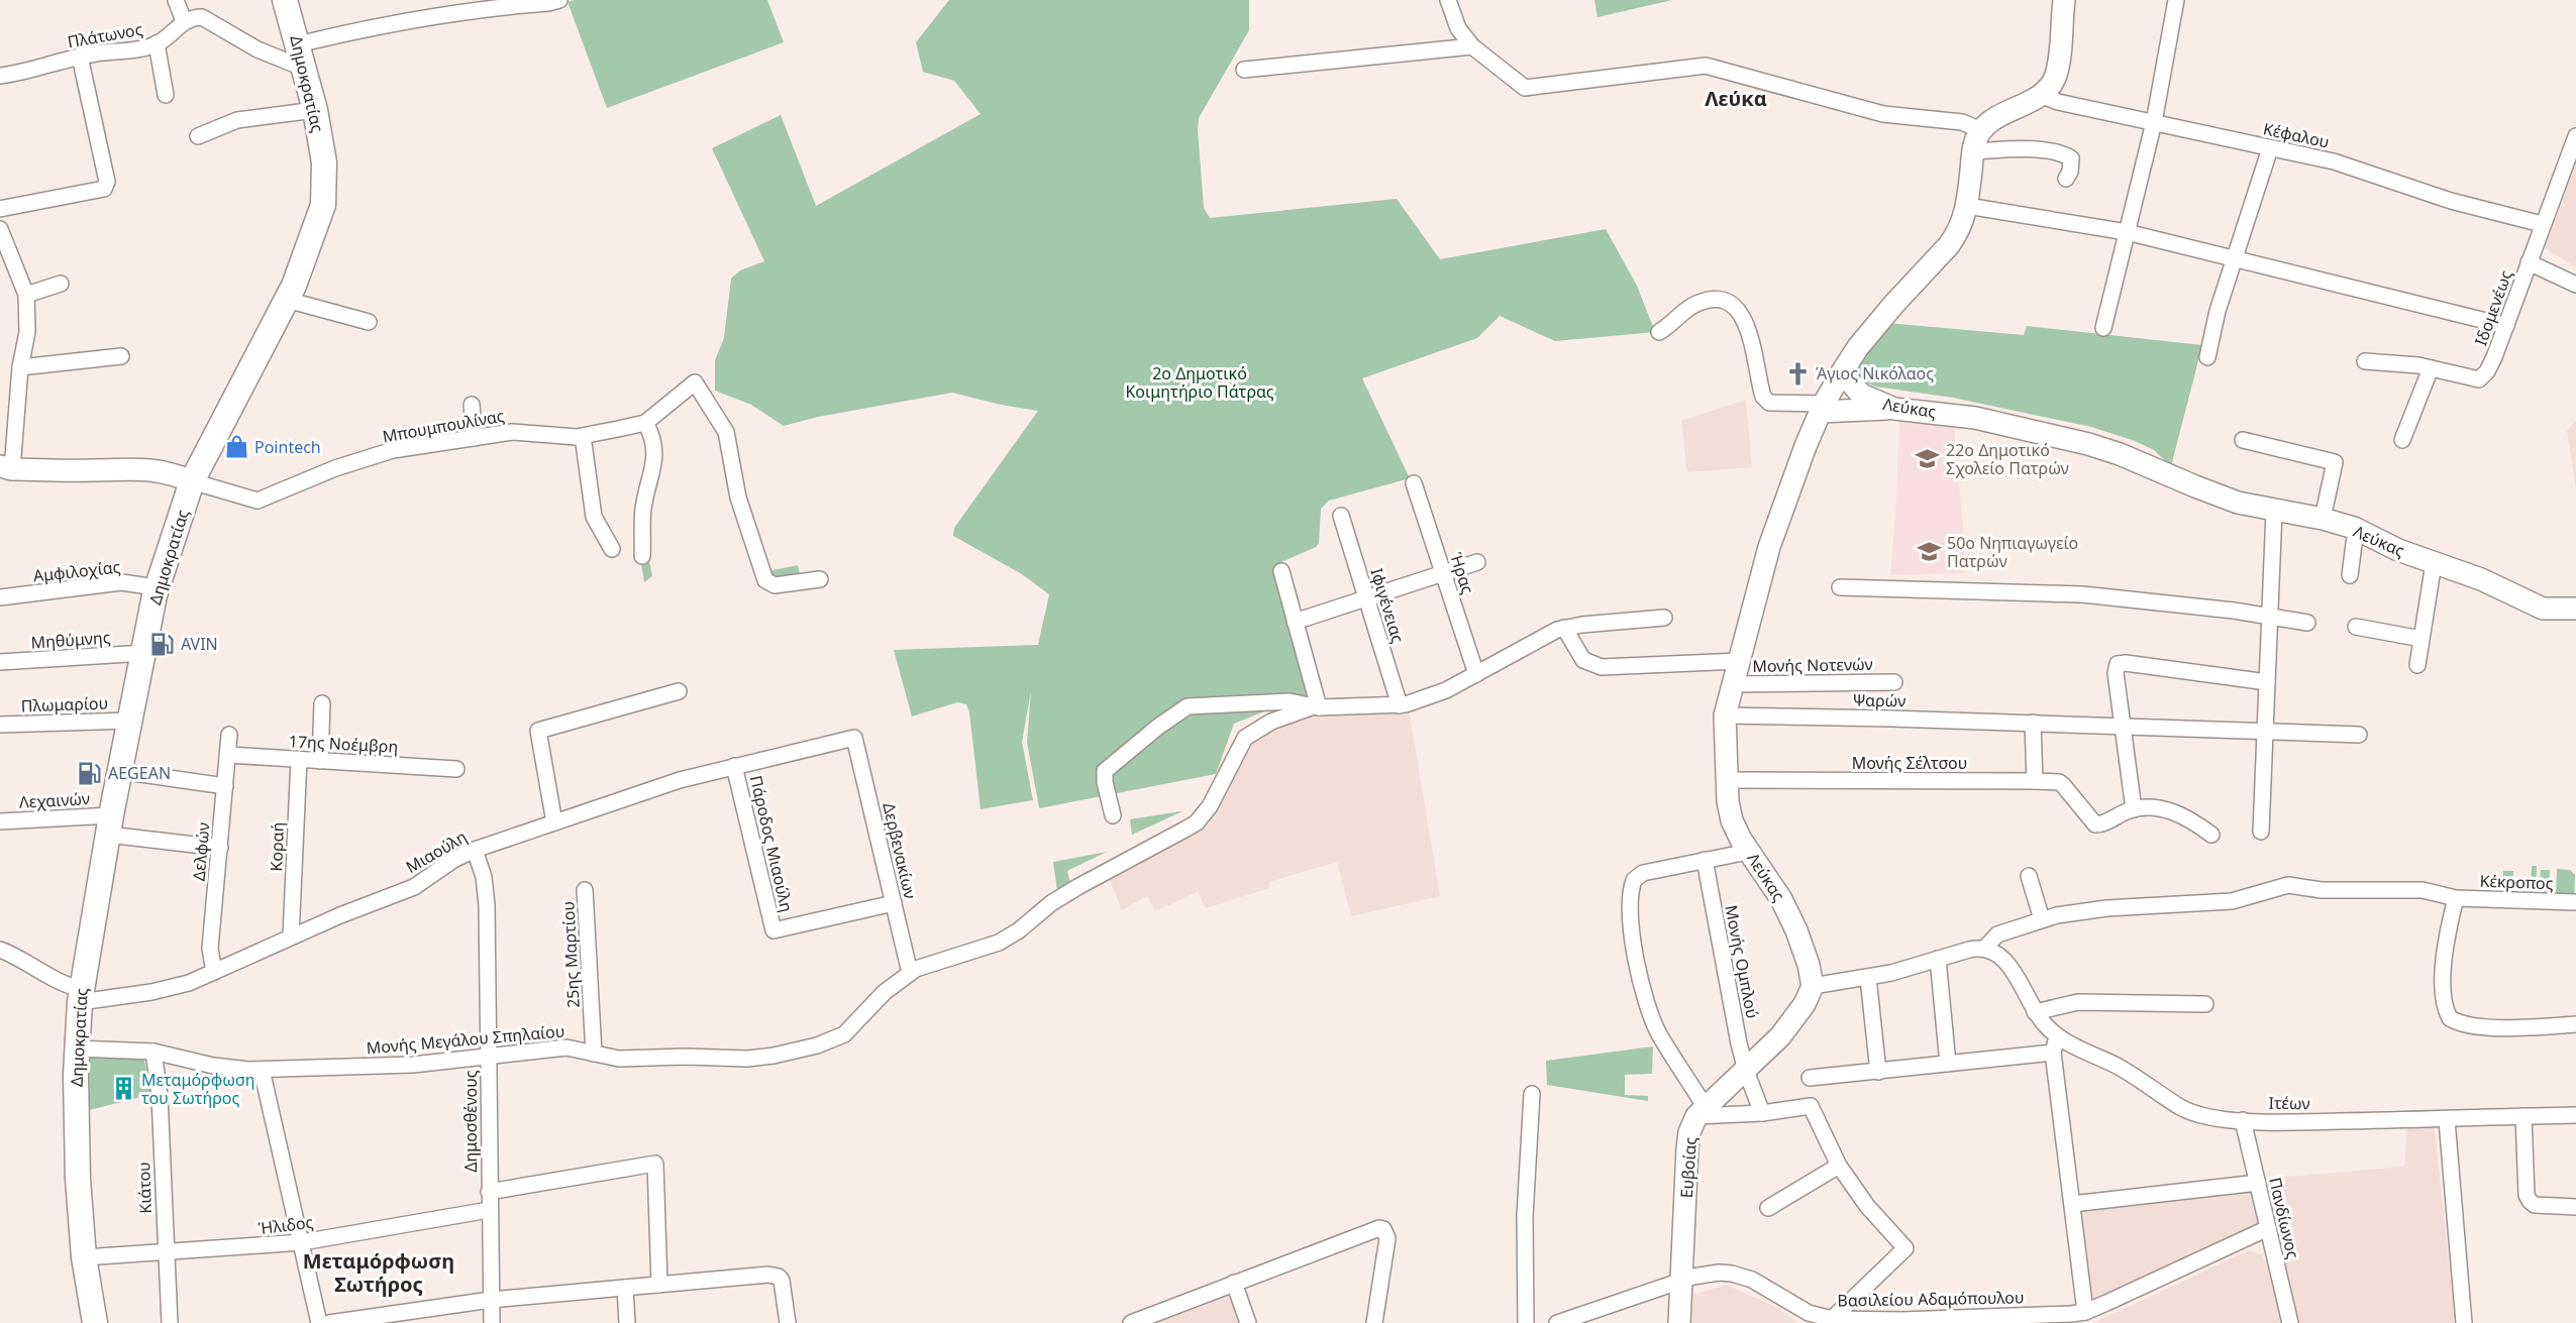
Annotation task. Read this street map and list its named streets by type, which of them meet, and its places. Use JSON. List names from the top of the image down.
{
  "streets": {
    "main road": ["Δημοκρατίας", "Λεύκας", "Ευβοίας"],
    "street": [
      "Πλάτωνος",
      "Κέφαλου",
      "Ιδομενέως",
      "Μπουμπουλίνας",
      "Αμφιλοχίας",
      "Ήρας",
      "Ιφιγένειας",
      "Μηθύμνης",
      "Μονής Νοτενών",
      "Ψαρών",
      "Πλωμαρίου",
      "17ης Νοέμβρη",
      "Μονής Σέλτσου",
      "Λεχαινών",
      "Πάροδος Μιαούλη",
      "Κοραή",
      "Δερβενακίων",
      "Δελφών",
      "Μιαούλη",
      "Κέκροπος",
      "25ης Μαρτίου",
      "Μονής Ομπλού",
      "Μονής Μεγάλου Σπηλαίου",
      "Ιτέων",
      "Δημοσθένους",
      "Κιάτου",
      "Πανδίωνος",
      "Ήλιδος",
      "Βασιλείου Αδαμόπουλου"
    ]
  },
  "crossings": [
    ["Δημοκρατίας", "Μπουμπουλίνας"],
    ["Δημοκρατίας", "Αμφιλοχίας"],
    ["Δημοκρατίας", "Μηθύμνης"],
    ["Δημοκρατίας", "Πλωμαρίου"],
    ["Δημοκρατίας", "Λεχαινών"],
    ["Δημοκρατίας", "Μιαούλη"],
    ["Δημοκρατίας", "Μονής Μεγάλου Σπηλαίου"],
    ["Δημοκρατίας", "Ήλιδος"],
    ["Κέφαλου", "Ιδομενέως"],
    ["Λεύκας", "Μονής Νοτενών"],
    ["Λεύκας", "Ψαρών"],
    ["Λεύκας", "Μονής Σέλτσου"],
    ["Ήρας", "Μονής Μεγάλου Σπηλαίου"],
    ["Ιφιγένειας", "Μονής Μεγάλου Σπηλαίου"],
    ["17ης Νοέμβρη", "Κοραή"],
    ["17ης Νοέμβρη", "Δελφών"],
    ["Λεχαινών", "Δελφών"],
    ["Πάροδος Μιαούλη", "Δερβενακίων"],
    ["Πάροδος Μιαούλη", "Μιαούλη"],
    ["Κοραή", "Μιαούλη"],
    ["Δερβενακίων", "Μιαούλη"],
    ["Δερβενακίων", "Μονής Μεγάλου Σπηλαίου"],
    ["Δελφών", "Μιαούλη"],
    ["Μιαούλη", "Δημοσθένους"],
    ["25ης Μαρτίου", "Μονής Μεγάλου Σπηλαίου"],
    ["Μονής Μεγάλου Σπηλαίου", "Δημοσθένους"],
    ["Μονής Μεγάλου Σπηλαίου", "Κιάτου"],
    ["Ιτέων", "Πανδίωνος"],
    ["Δημοσθένους", "Ήλιδος"],
    ["Ευβοίας", "Βασιλείου Αδαμόπουλου"],
    ["Κιάτου", "Ήλιδος"],
    ["Πανδίωνος", "Βασιλείου Αδαμόπουλου"]
  ],
  "districts": ["Λεύκα", "Μεταμόρφωση Σωτήρος"],
  "parks": ["2o Δημοτικό Κοιμητήριο Πάτρας"],
  "places": {
    "church": ["Άγιος Νικόλαος"],
    "shop": ["Pointech"],
    "school or university": ["22ο Δημοτικό Σχολείο Πατρών", "50o Νηπιαγωγείο Πατρών"],
    "fuel station": ["AVIN", "AEGEAN"],
    "building": ["Μεταμόρφωση του Σωτήρος"]
  }
}
